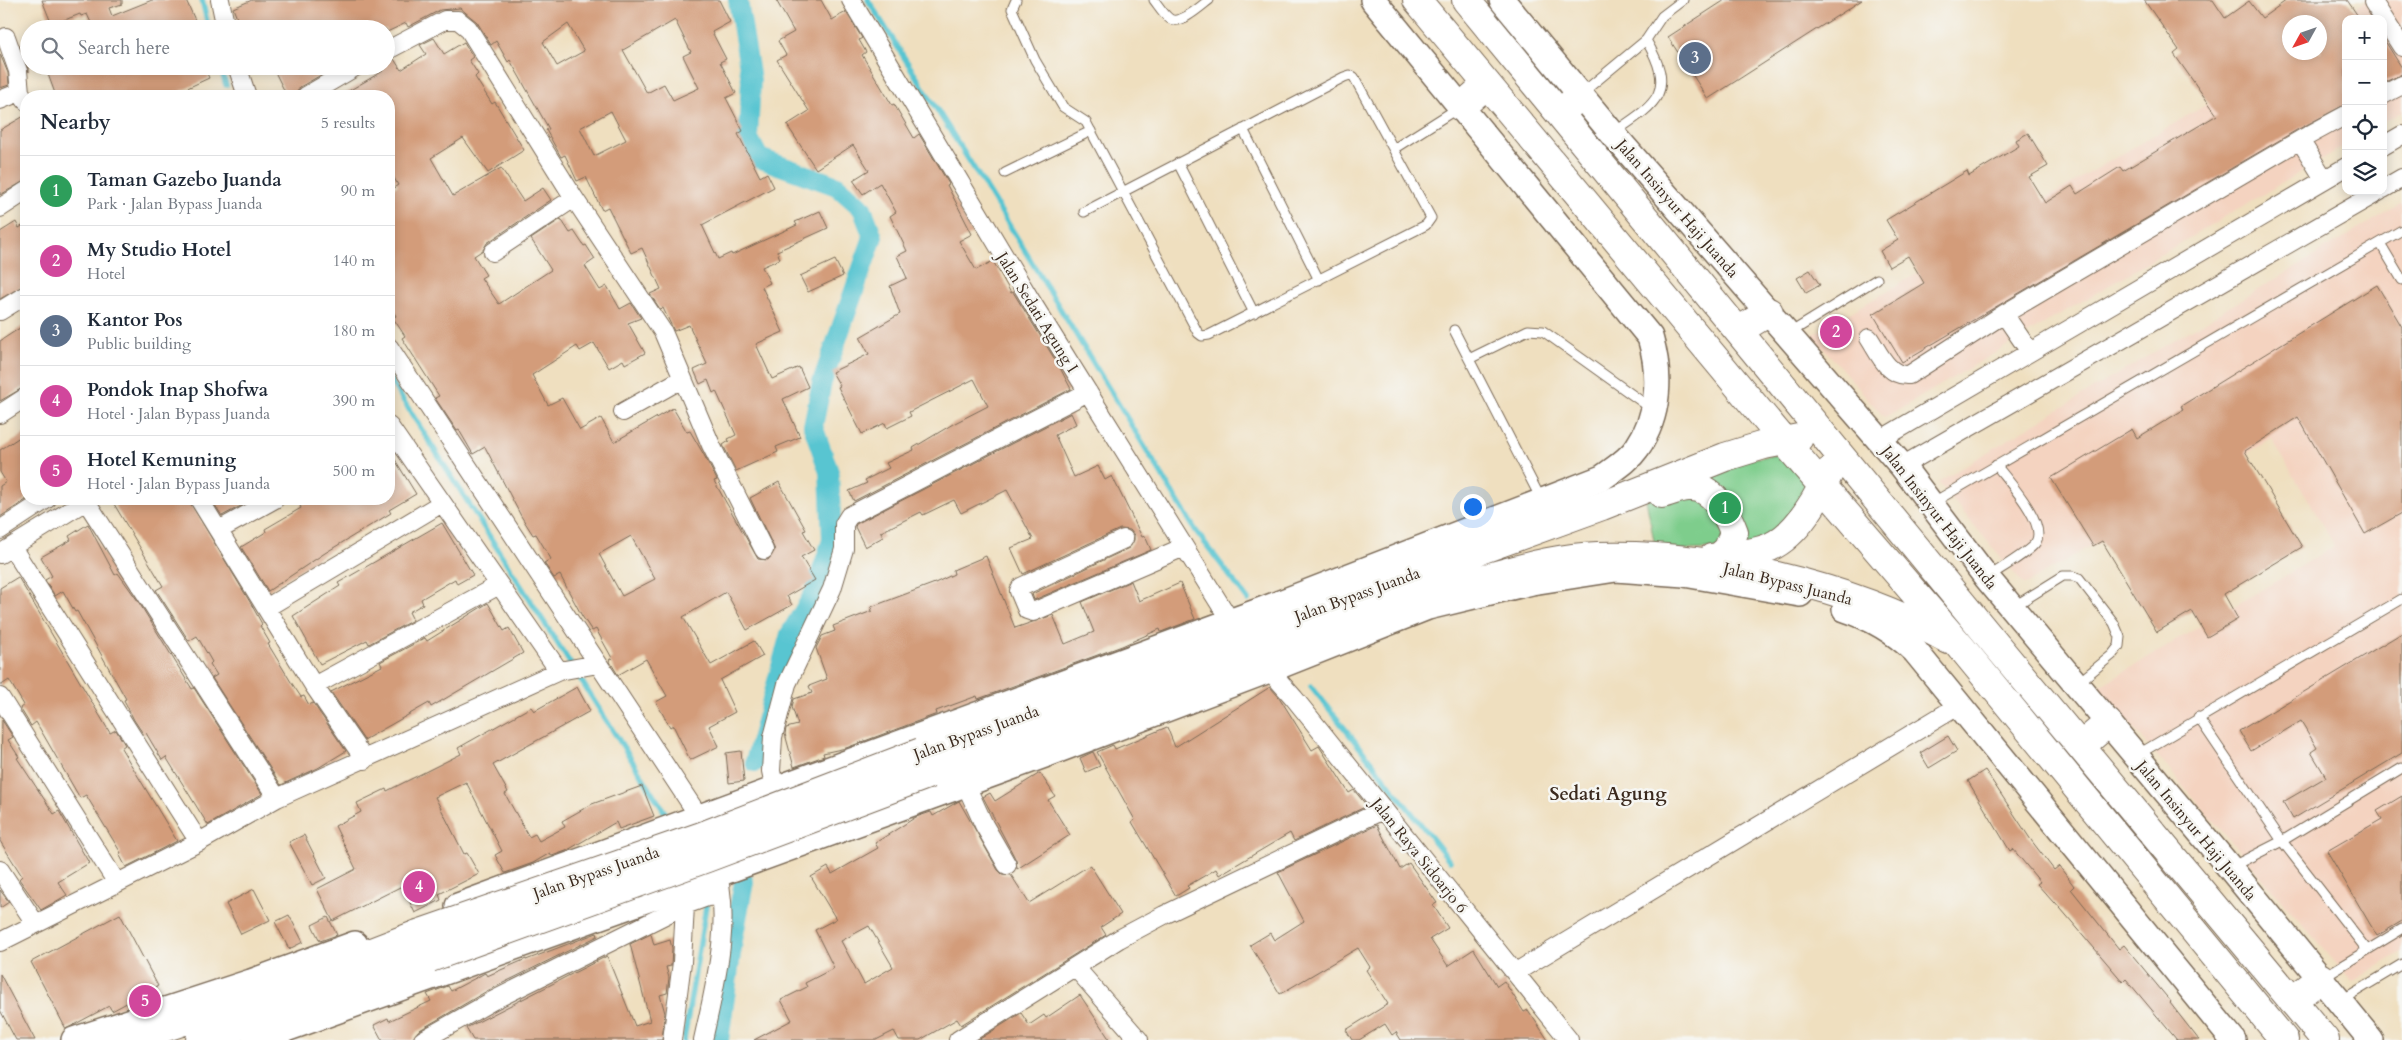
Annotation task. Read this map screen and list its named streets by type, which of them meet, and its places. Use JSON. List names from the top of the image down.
{
  "streets": {
    "highway": ["Jalan Insinyur Haji Juanda", "Jalan Bypass Juanda"],
    "street": ["Jalan Sedati Agung I", "Jalan Raya Sidoarjo 6"]
  },
  "crossings": [
    ["Jalan Insinyur Haji Juanda", "Jalan Bypass Juanda"],
    ["Jalan Sedati Agung I", "Jalan Bypass Juanda"],
    ["Jalan Sedati Agung I", "Jalan Raya Sidoarjo 6"],
    ["Jalan Bypass Juanda", "Jalan Raya Sidoarjo 6"]
  ],
  "districts": ["Sedati Agung"],
  "north": "bottom left",
  "page": {
    "map_buttons": ["+", "−"],
    "search": "Search here",
    "pins": [
      "3",
      "2",
      "1",
      "4",
      "5"
    ],
    "heading": ["Nearby", "5 results"],
    "list": [
      {
        "mark": "1",
        "name": "Taman Gazebo Juanda",
        "note": "Park · Jalan Bypass Juanda",
        "value": "90 m"
      },
      {
        "mark": "2",
        "name": "My Studio Hotel",
        "note": "Hotel",
        "value": "140 m"
      },
      {
        "mark": "3",
        "name": "Kantor Pos",
        "note": "Public building",
        "value": "180 m"
      },
      {
        "mark": "4",
        "name": "Pondok Inap Shofwa",
        "note": "Hotel · Jalan Bypass Juanda",
        "value": "390 m"
      },
      {
        "mark": "5",
        "name": "Hotel Kemuning",
        "note": "Hotel · Jalan Bypass Juanda",
        "value": "500 m"
      }
    ]
  }
}
